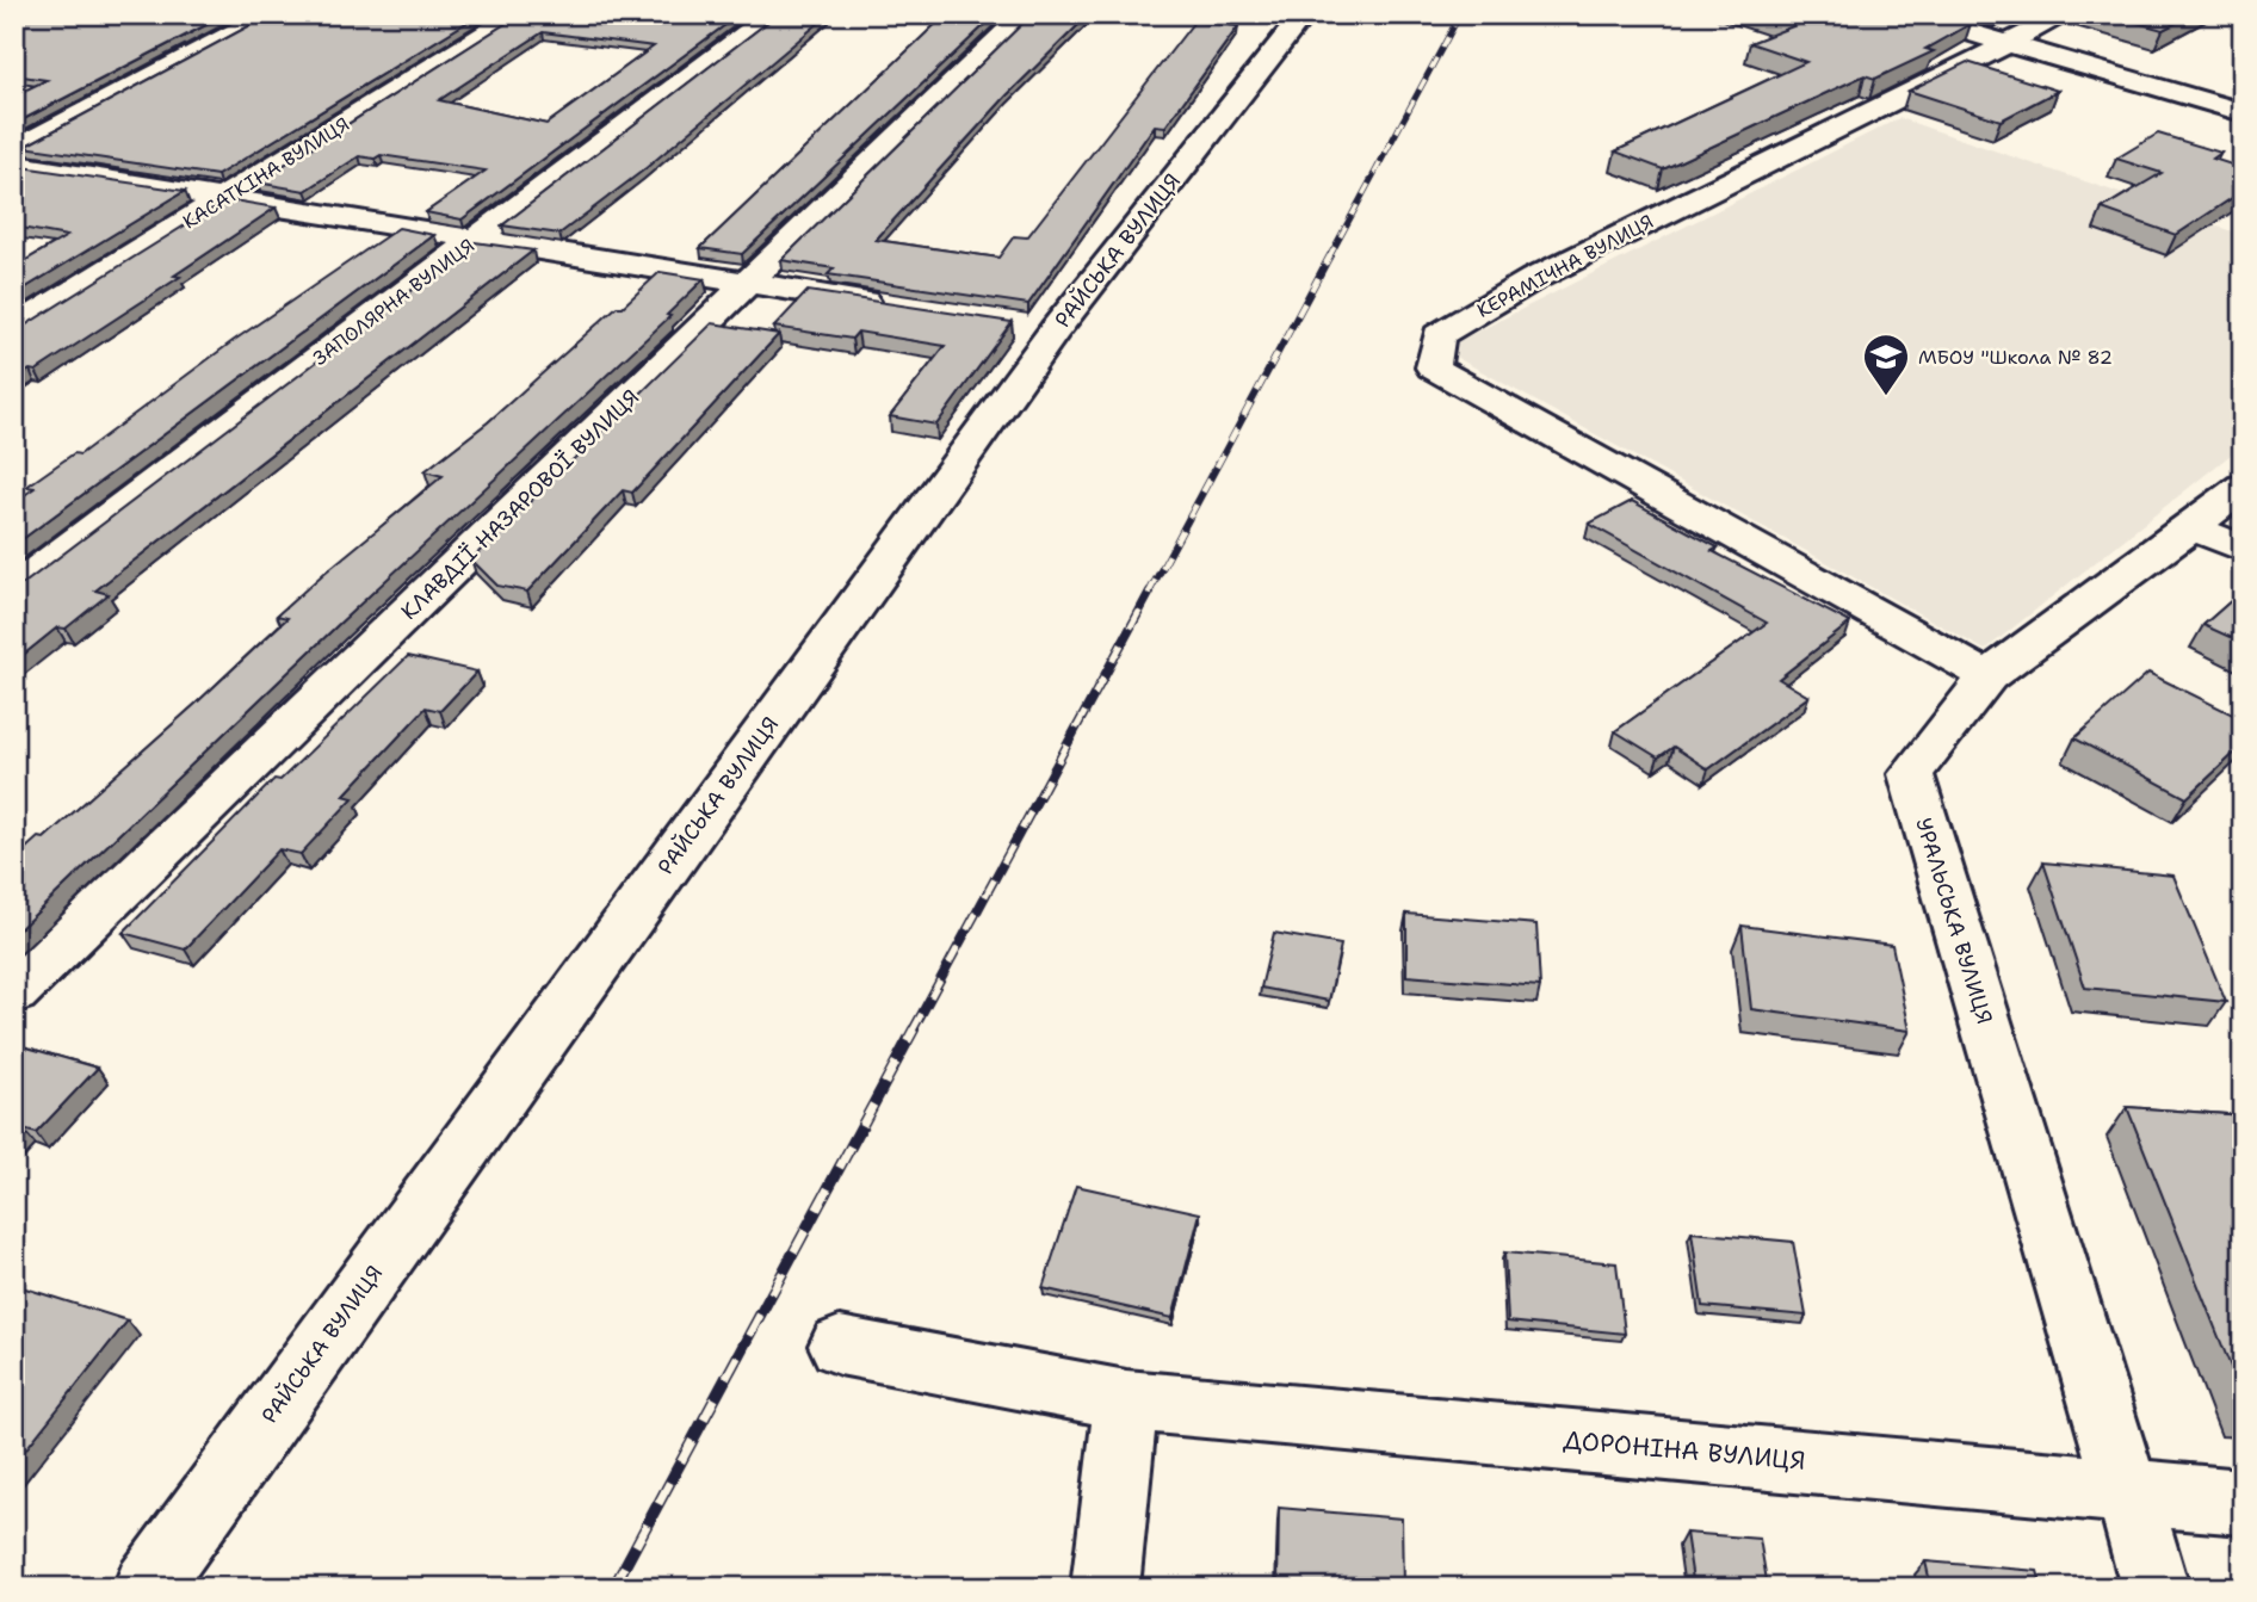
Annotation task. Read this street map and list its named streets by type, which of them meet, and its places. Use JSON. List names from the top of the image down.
{
  "streets": {
    "street": [
      "КАСАТКІНА ВУЛИЦЯ",
      "РАЙСЬКА ВУЛИЦЯ",
      "КЕРАМІЧНА ВУЛИЦЯ",
      "ЗАПОЛЯРНА ВУЛИЦЯ",
      "КЛАВДІЇ НАЗАРОВОЇ ВУЛИЦЯ",
      "УРАЛЬСЬКА ВУЛИЦЯ",
      "ДОРОНІНА ВУЛИЦЯ"
    ]
  },
  "crossings": [
    ["КЕРАМІЧНА ВУЛИЦЯ", "УРАЛЬСЬКА ВУЛИЦЯ"],
    ["УРАЛЬСЬКА ВУЛИЦЯ", "ДОРОНІНА ВУЛИЦЯ"]
  ],
  "places": {
    "school or university": ["МБОУ \"Школа № 82"]
  }
}
